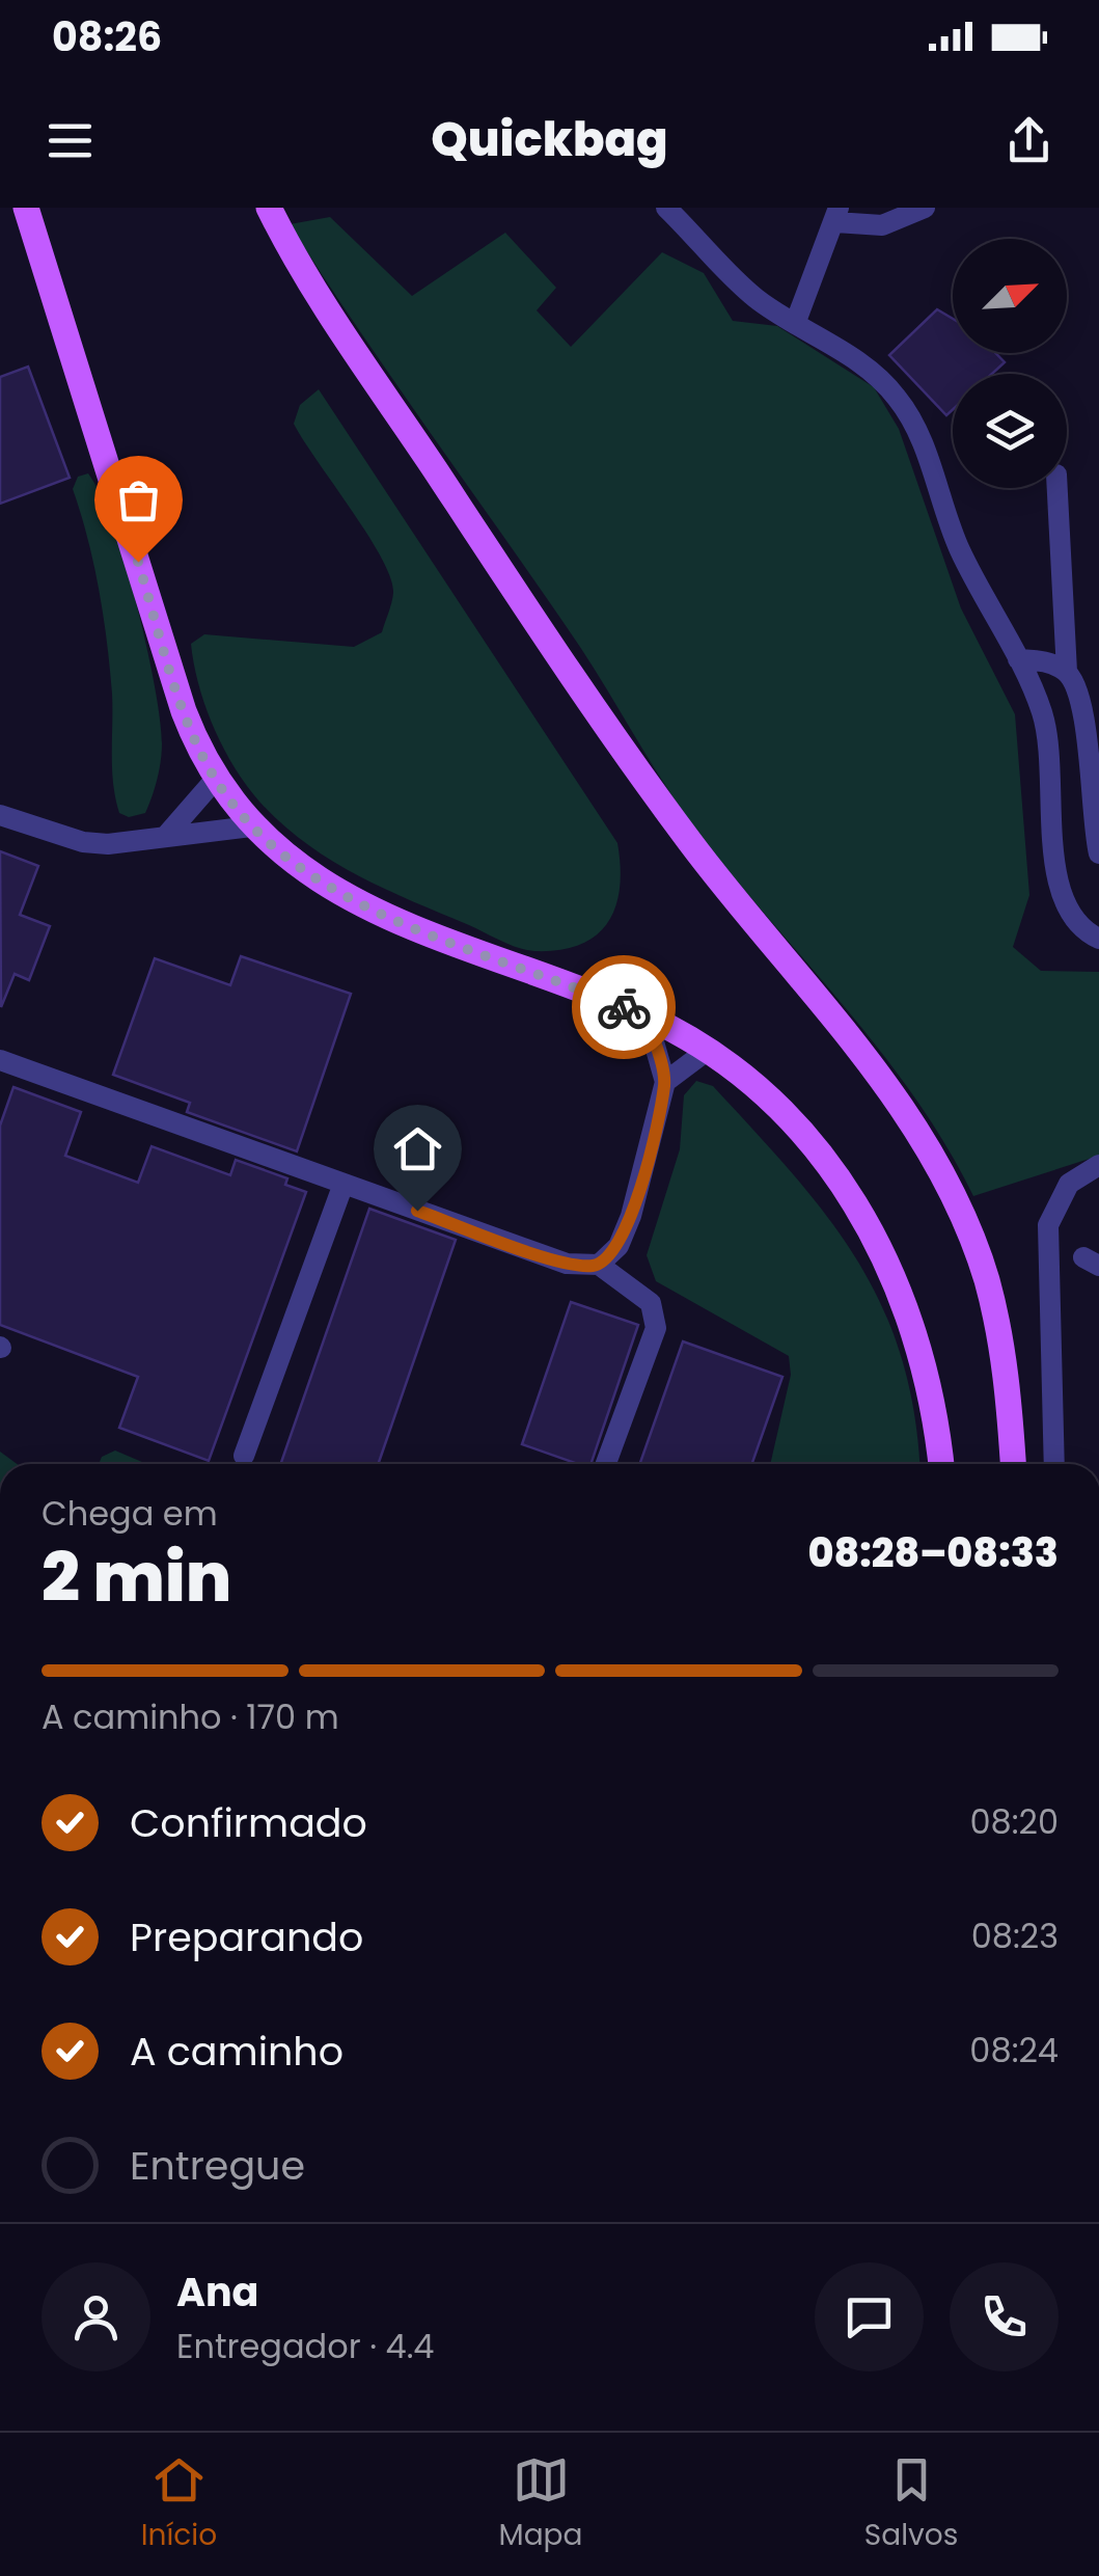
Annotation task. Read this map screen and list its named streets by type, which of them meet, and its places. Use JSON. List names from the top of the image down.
{
  "north": "top right",
  "page": {
    "status": "08:26",
    "header": "Quickbag",
    "heading": ["2 min", "Chega em", "08:28–08:33"],
    "panel": ["Ana", "Entregador · 4.4"],
    "bar": "A caminho · 170 m",
    "list": [
      ["Confirmado", "08:20"],
      ["Preparando", "08:23"],
      ["A caminho", "08:24"],
      "Entregue"
    ],
    "tabs": ["Início", "Mapa", "Salvos"]
  }
}
